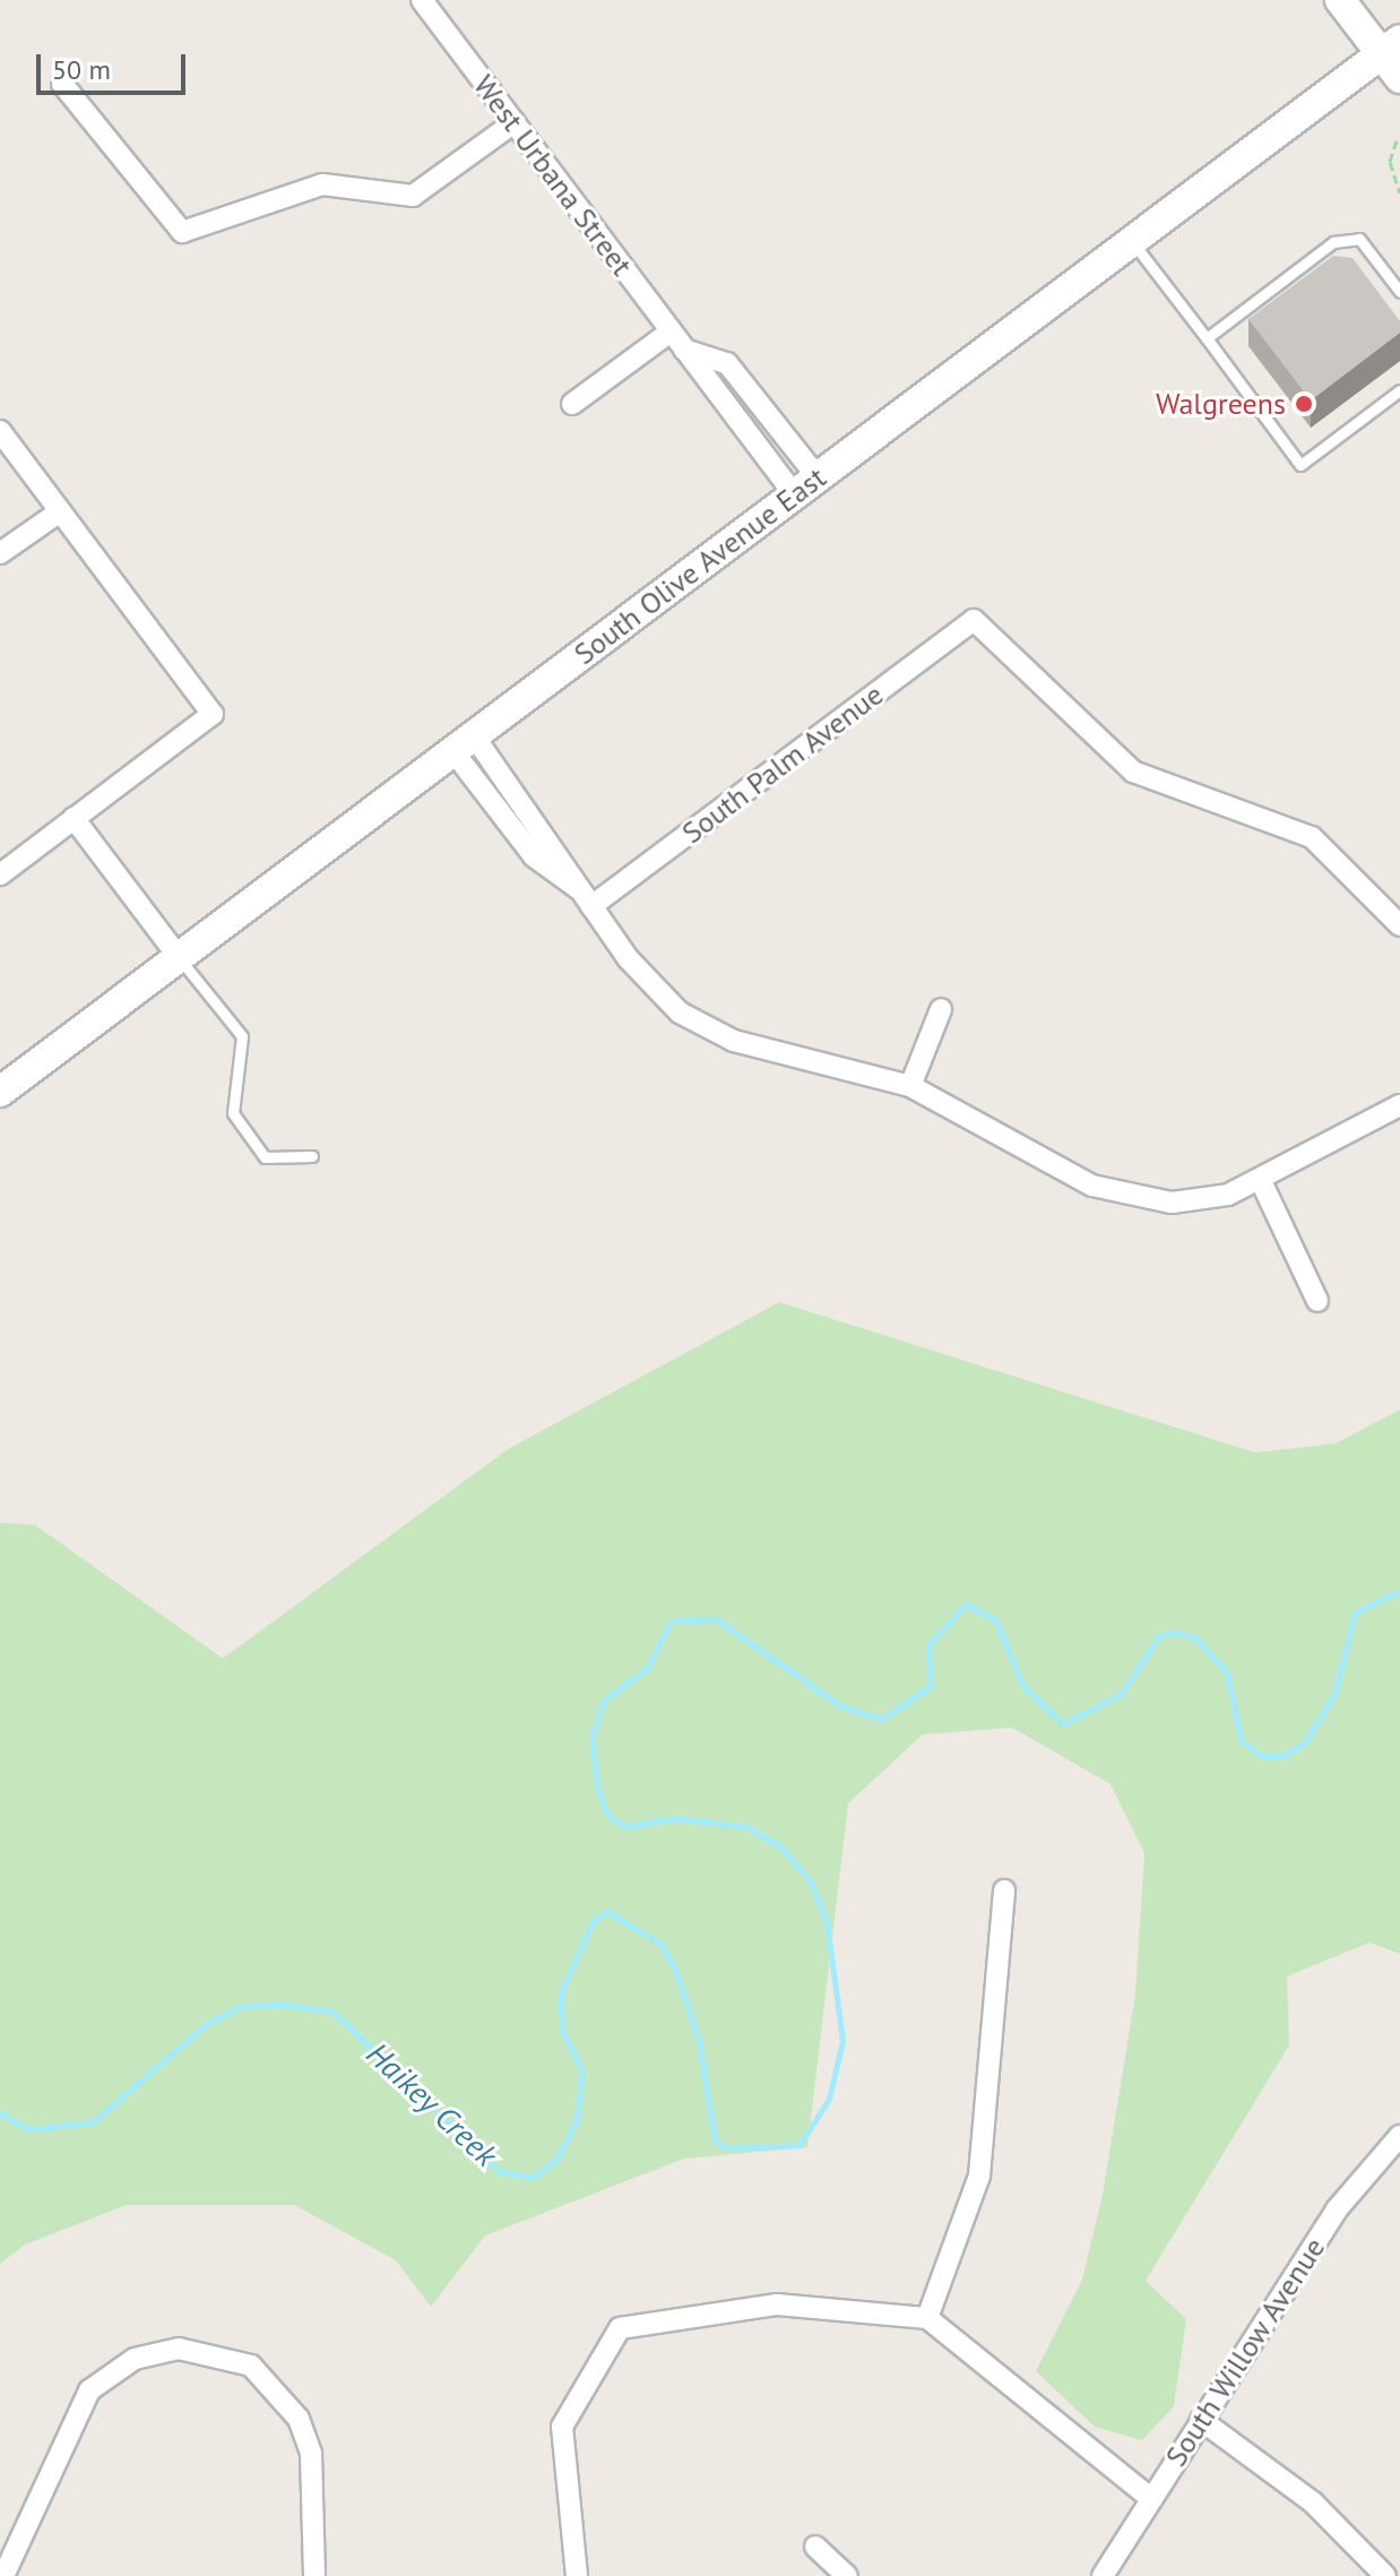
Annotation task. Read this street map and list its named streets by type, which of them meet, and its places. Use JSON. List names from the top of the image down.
{
  "streets": {
    "street": [
      "West Urbana Street",
      "South Olive Avenue East",
      "South Palm Avenue",
      "South Willow Avenue"
    ]
  },
  "crossings": [
    ["West Urbana Street", "South Olive Avenue East"]
  ],
  "water": ["Haikey Creek"],
  "places": ["Walgreens"],
  "scale_bar": "50 m"
}
